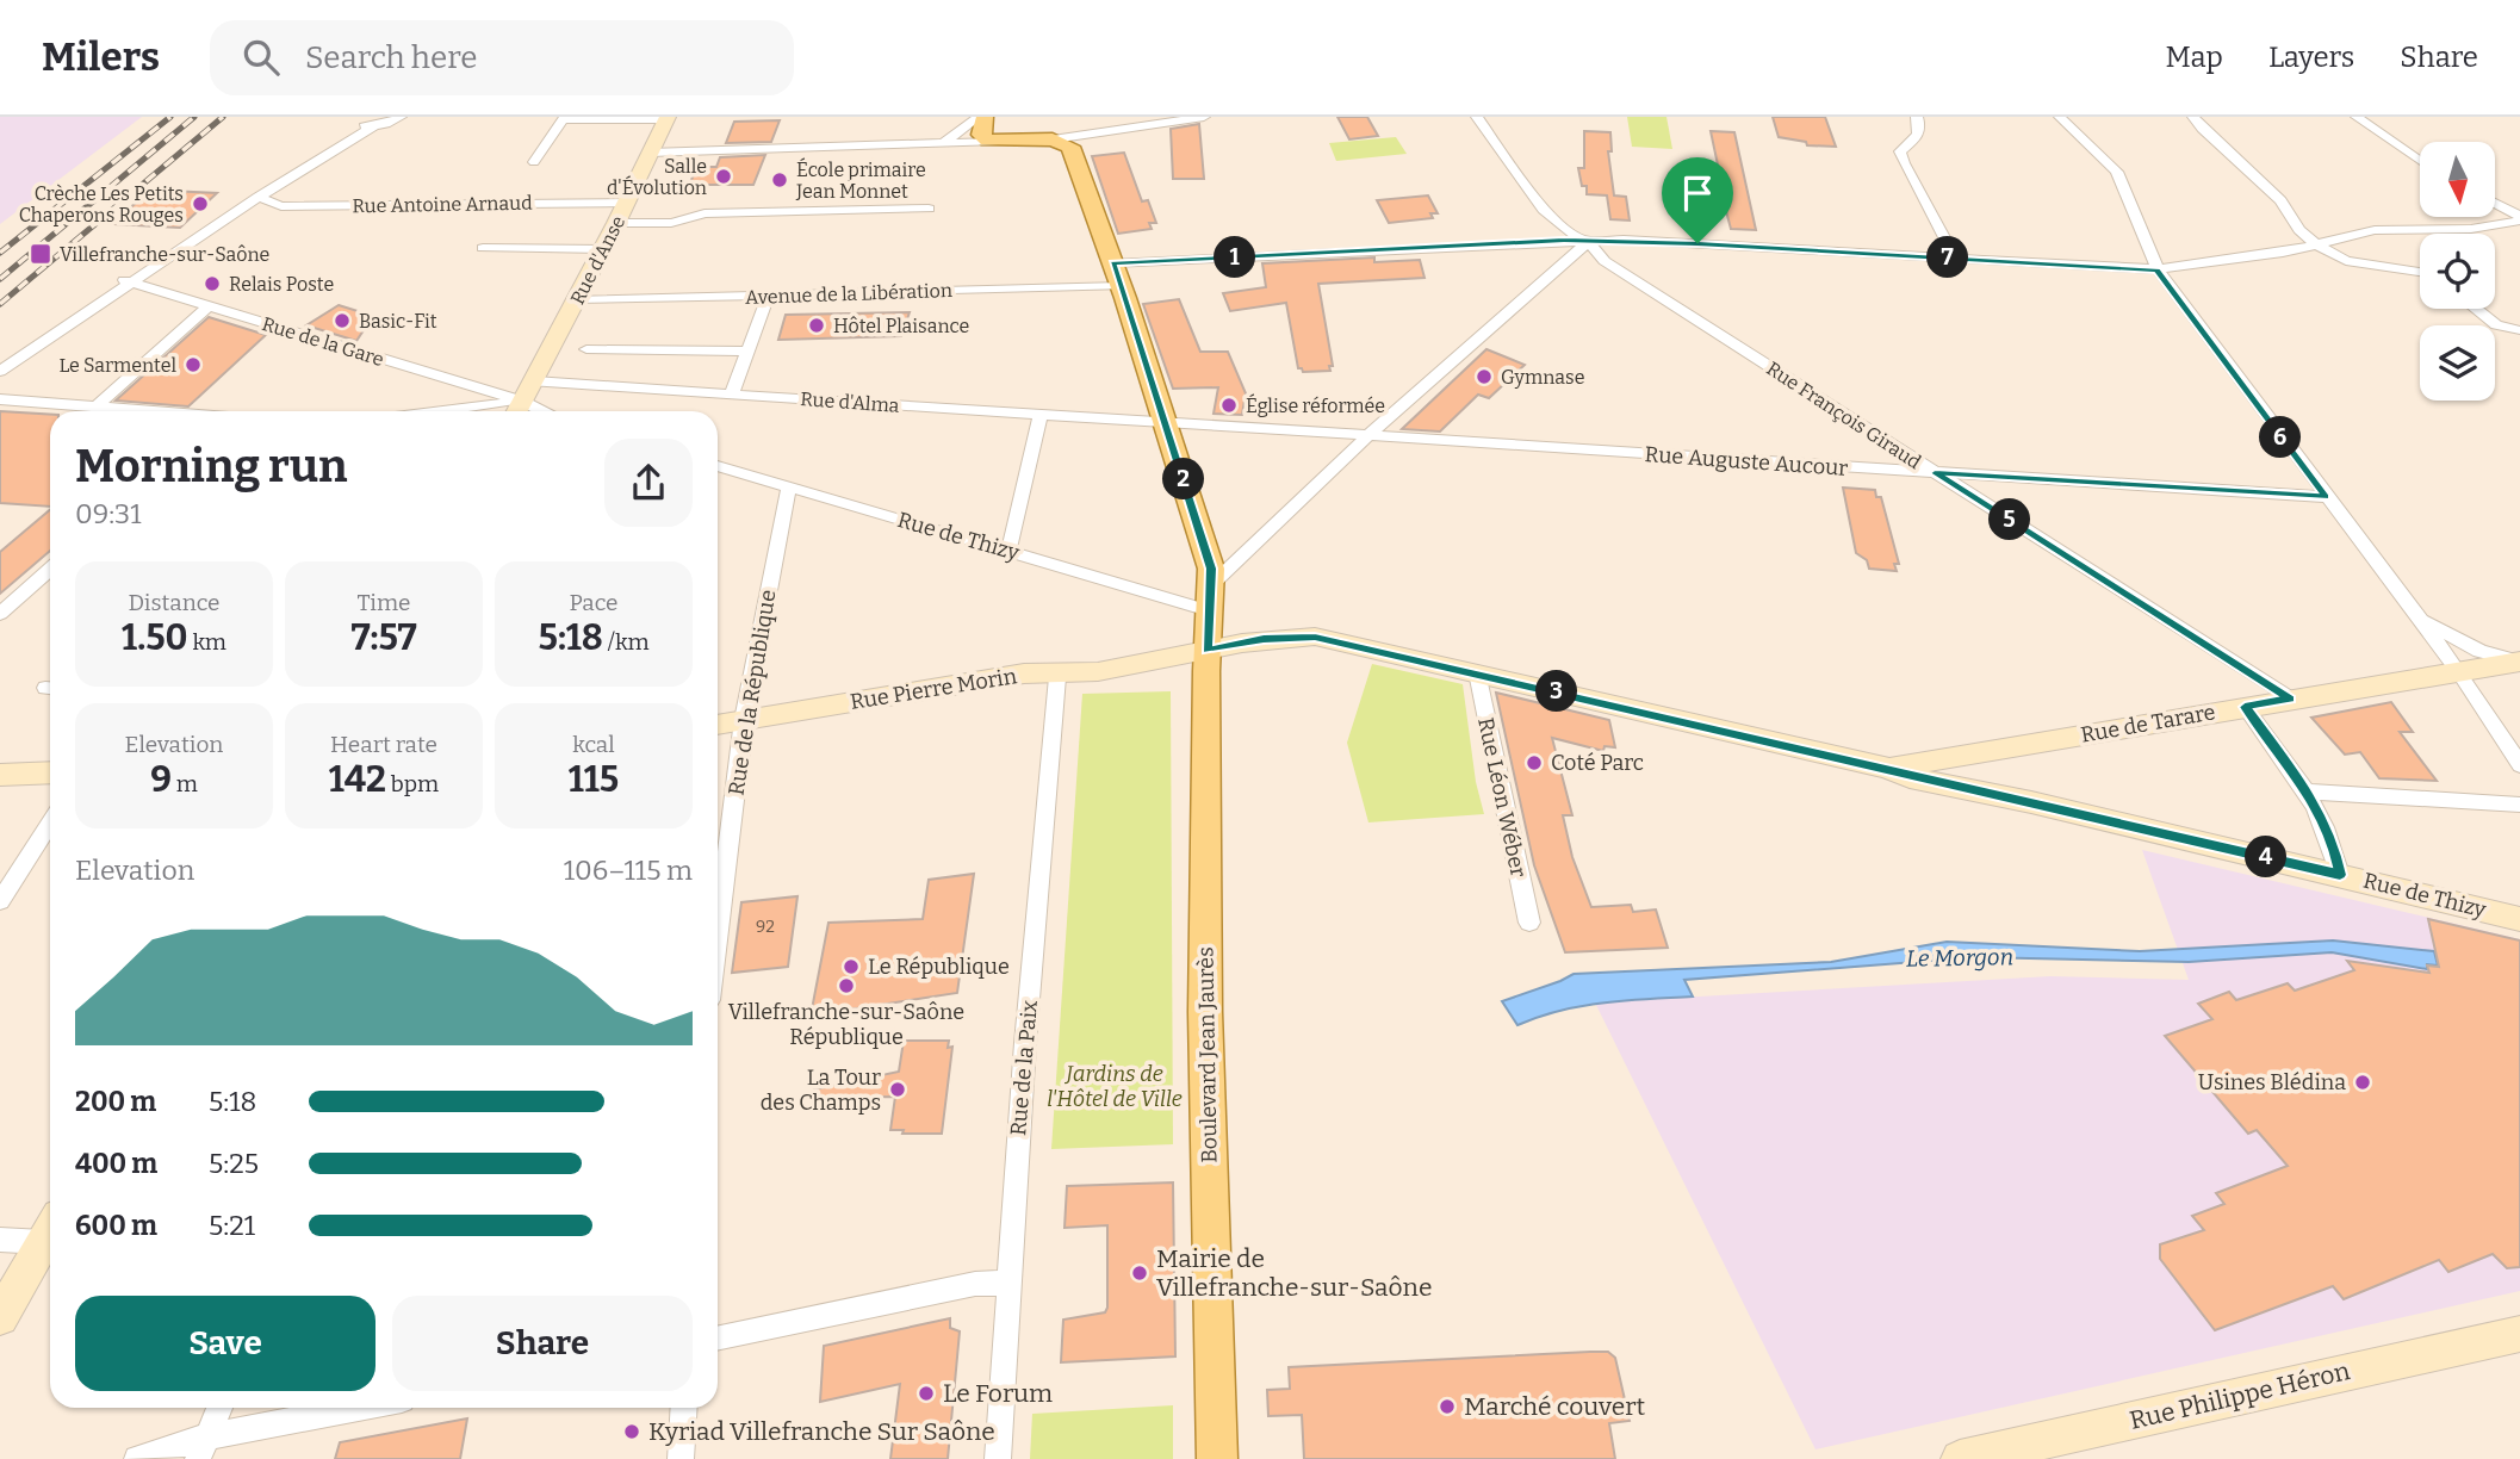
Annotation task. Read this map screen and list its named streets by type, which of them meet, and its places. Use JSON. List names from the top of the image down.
{
  "streets": {
    "main road": [
      "Rue d'Anse",
      "Rue de Thizy",
      "Rue Pierre Morin",
      "Rue de Tarare",
      "Boulevard Jean Jaurès",
      "Rue Philippe Héron"
    ],
    "street": [
      "Rue Antoine Arnaud",
      "Avenue de la Libération",
      "Rue de la Gare",
      "Rue d'Alma",
      "Rue François Giraud",
      "Rue Auguste Aucour",
      "Rue de la République",
      "Rue Léon Wéber",
      "Rue de la Paix"
    ]
  },
  "crossings": [
    ["Rue Antoine Arnaud", "Rue d'Anse"],
    ["Rue d'Anse", "Avenue de la Libération"],
    ["Rue d'Anse", "Rue de la Gare"],
    ["Rue d'Anse", "Rue d'Alma"],
    ["Avenue de la Libération", "Boulevard Jean Jaurès"],
    ["Rue d'Alma", "Rue Auguste Aucour"],
    ["Rue d'Alma", "Boulevard Jean Jaurès"],
    ["Rue François Giraud", "Rue Auguste Aucour"],
    ["Rue François Giraud", "Rue de Tarare"],
    ["Rue Auguste Aucour", "Boulevard Jean Jaurès"],
    ["Rue de Thizy", "Rue Pierre Morin"],
    ["Rue de Thizy", "Rue de la République"],
    ["Rue de Thizy", "Rue de Tarare"],
    ["Rue de Thizy", "Rue Léon Wéber"],
    ["Rue de Thizy", "Boulevard Jean Jaurès"],
    ["Rue Pierre Morin", "Rue de la République"],
    ["Rue Pierre Morin", "Boulevard Jean Jaurès"],
    ["Rue Pierre Morin", "Rue de la Paix"]
  ],
  "water": ["Le Morgon"],
  "parks": ["Jardins de l'Hôtel de Ville"],
  "places": {
    "other": [
      "Salle d'Évolution",
      "École primaire Jean Monnet",
      "Crèche Les Petits Chaperons Rouges",
      "Relais Poste",
      "Basic-Fit",
      "Hôtel Plaisance",
      "Le Sarmentel",
      "Gymnase",
      "Église réformée",
      "Coté Parc",
      "Le République",
      "Villefranche-sur-Saône République",
      "Usines Blédina",
      "La Tour des Champs",
      "Mairie de Villefranche-sur-Saône",
      "Le Forum",
      "Marché couvert",
      "Kyriad Villefranche Sur Saône"
    ],
    "transit": ["Villefranche-sur-Saône"]
  },
  "house_numbers": ["92"],
  "north": "bottom",
  "page": {
    "header": "Milers",
    "search": "Search here",
    "nav": ["Map", "Layers", "Share"],
    "pins": [
      "1",
      "7",
      "6",
      "2",
      "5",
      "3",
      "4"
    ],
    "heading": ["Morning run", "09:31"],
    "stats": [
      ["Distance", "1.50 km"],
      ["Time", "7:57"],
      ["Pace", "5:18 /km"],
      ["Elevation", "9 m"],
      ["Heart rate", "142 bpm"],
      ["kcal", "115"]
    ],
    "chart": ["Elevation", "106–115 m"],
    "list": [
      {
        "name": "200 m",
        "note": "5:18"
      },
      {
        "name": "400 m",
        "note": "5:25"
      },
      {
        "name": "600 m",
        "note": "5:21"
      }
    ],
    "buttons": ["Save", "Share"]
  }
}
